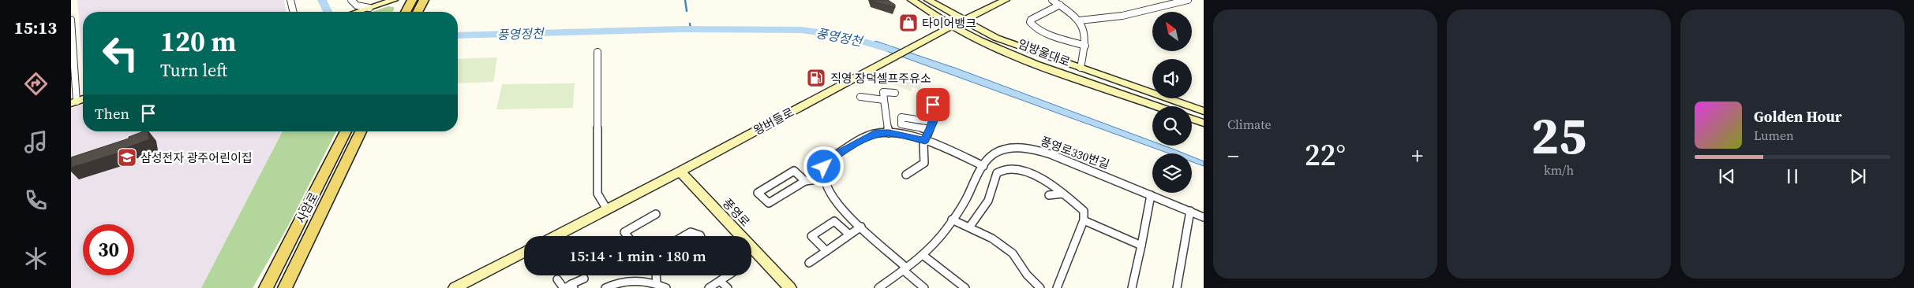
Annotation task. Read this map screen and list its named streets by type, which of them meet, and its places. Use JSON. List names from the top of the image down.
{
  "streets": {
    "main road": [
      "임방울대로",
      "왕버들로",
      "사암로",
      "풍영로"
    ],
    "street": ["풍영로330번길"]
  },
  "crossings": [
    ["임방울대로", "왕버들로"],
    ["왕버들로", "풍영로"]
  ],
  "water": ["풍영정천"],
  "places": {
    "shop": ["타이어뱅크"],
    "fuel station": ["직영 장덕셀프주유소"],
    "school or university": ["삼성전자 광주어린이집"]
  },
  "north": "top left",
  "page": {
    "tabs": "15:13",
    "tile": [
      "Climate",
      ["25", "km/h"]
    ],
    "turn": ["120 m", "Turn left"],
    "then": "Then",
    "song": ["Golden Hour", "Lumen"],
    "heat": ["−", "22°", "+"],
    "limit": "30",
    "trip": "15:14 · 1 min · 180 m"
  }
}
